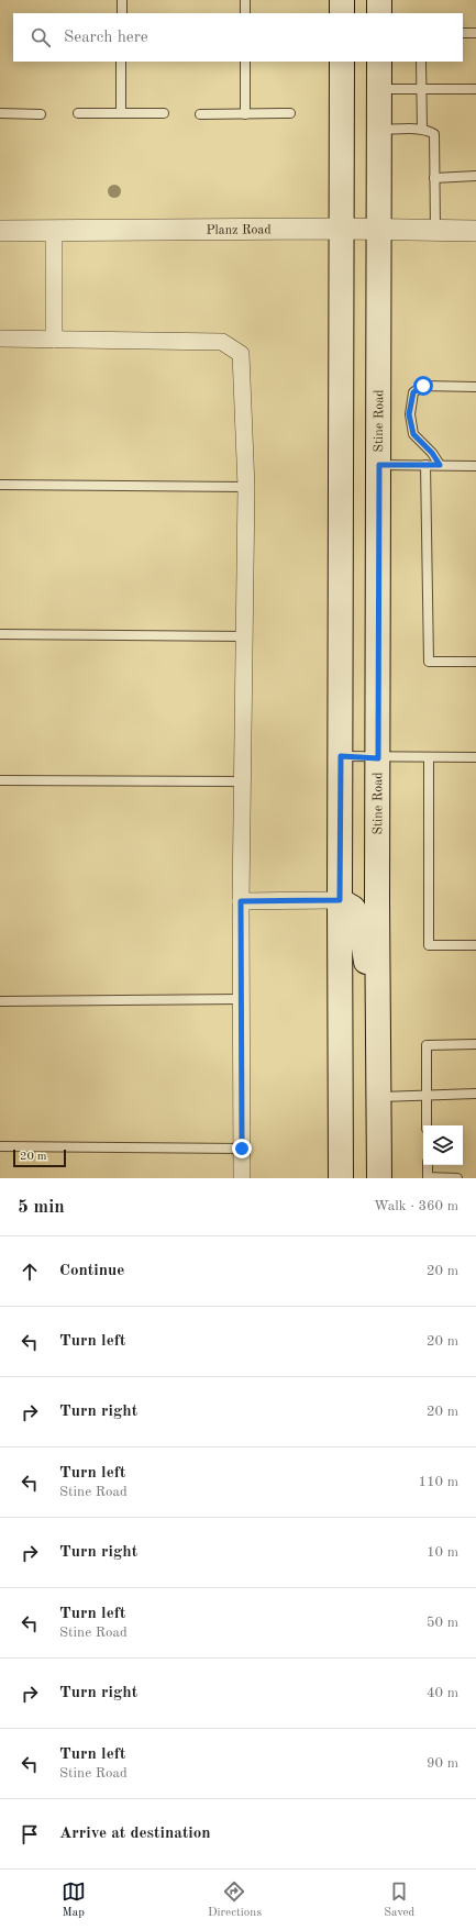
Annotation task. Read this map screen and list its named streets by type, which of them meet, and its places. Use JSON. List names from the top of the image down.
{
  "streets": {
    "main road": ["Stine Road"],
    "street": ["Planz Road"]
  },
  "crossings": [
    ["Planz Road", "Stine Road"]
  ],
  "scale_bar": "20 m",
  "page": {
    "search": "Search here",
    "scale": "20 m",
    "heading": ["5 min", "Walk · 360 m"],
    "list": [
      ["Continue", "20 m"],
      ["Turn left", "20 m"],
      ["Turn right", "20 m"],
      ["Turn left", "Stine Road", "110 m"],
      ["Turn right", "10 m"],
      ["Turn left", "Stine Road", "50 m"],
      ["Turn right", "40 m"],
      ["Turn left", "Stine Road", "90 m"],
      "Arrive at destination"
    ],
    "nav": ["Map", "Directions", "Saved"]
  }
}
